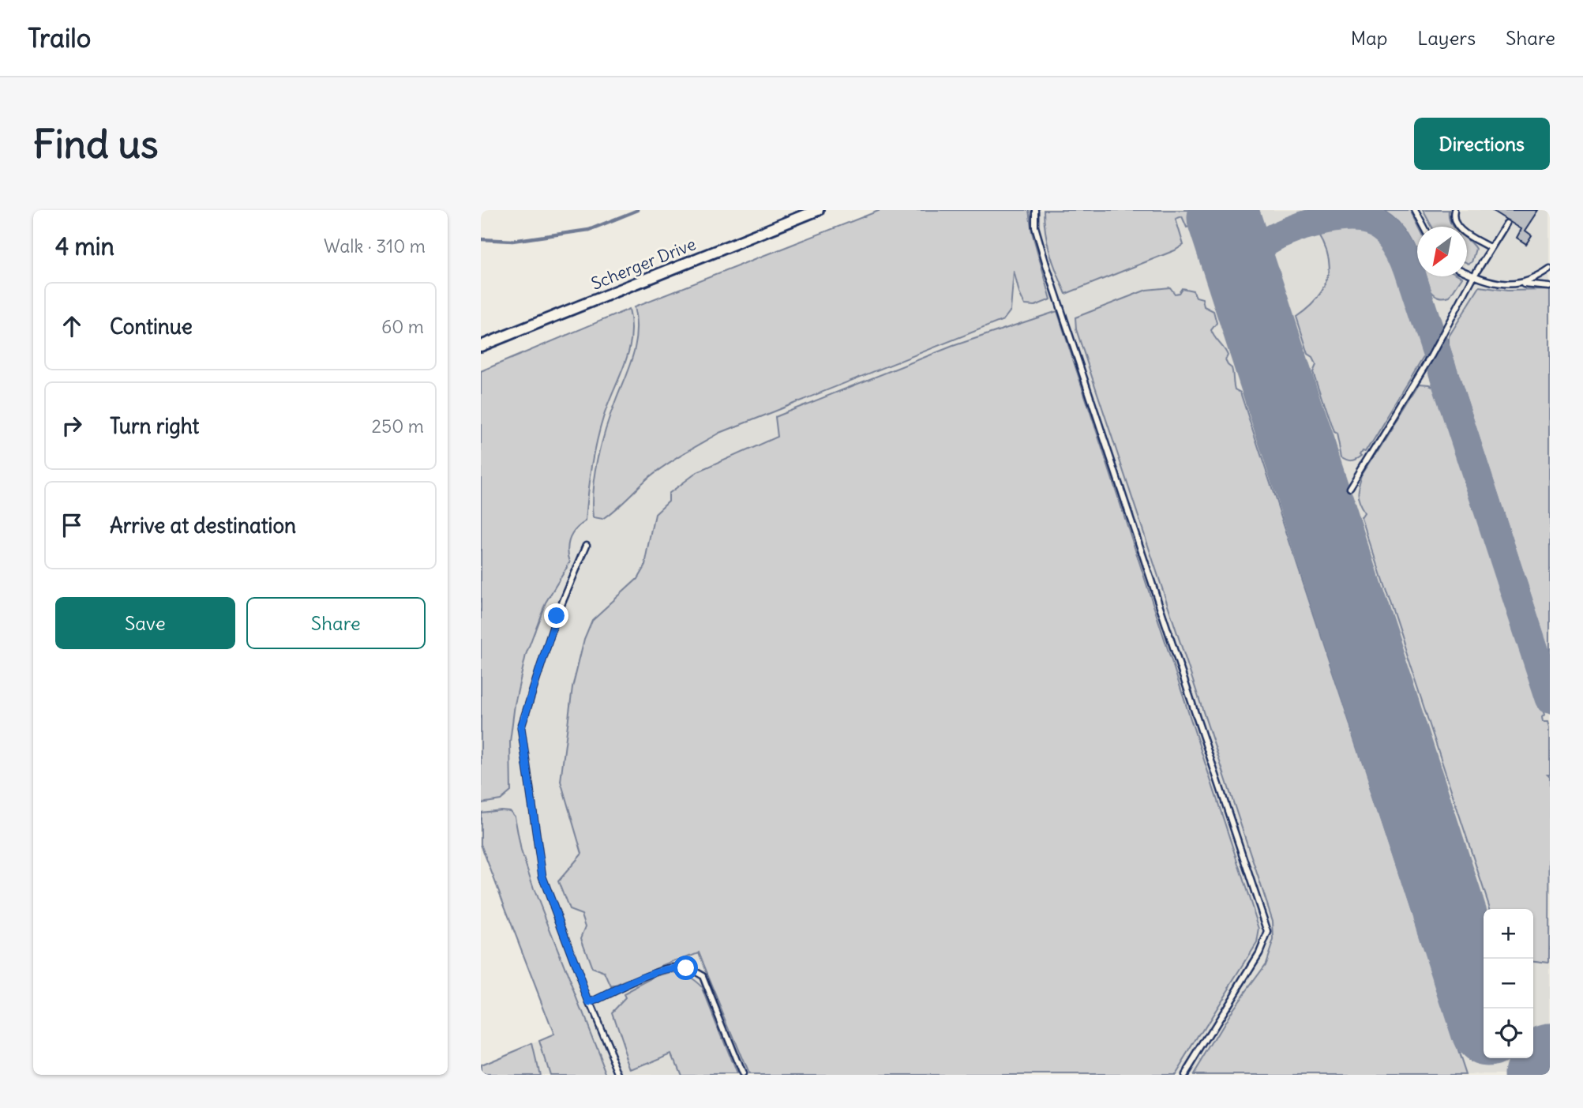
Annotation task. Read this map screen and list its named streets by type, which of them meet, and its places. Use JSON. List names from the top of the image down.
{
  "streets": {
    "street": ["Scherger Drive"]
  },
  "north": "bottom left",
  "page": {
    "header": "Trailo",
    "nav": ["Map", "Layers", "Share"],
    "buttons": [
      "Directions",
      ["Save", "Share"]
    ],
    "title": "Find us",
    "heading": ["4 min", "Walk · 310 m"],
    "list": [
      ["Continue", "60 m"],
      ["Turn right", "250 m"],
      "Arrive at destination"
    ],
    "map_buttons": ["+", "−"]
  }
}
